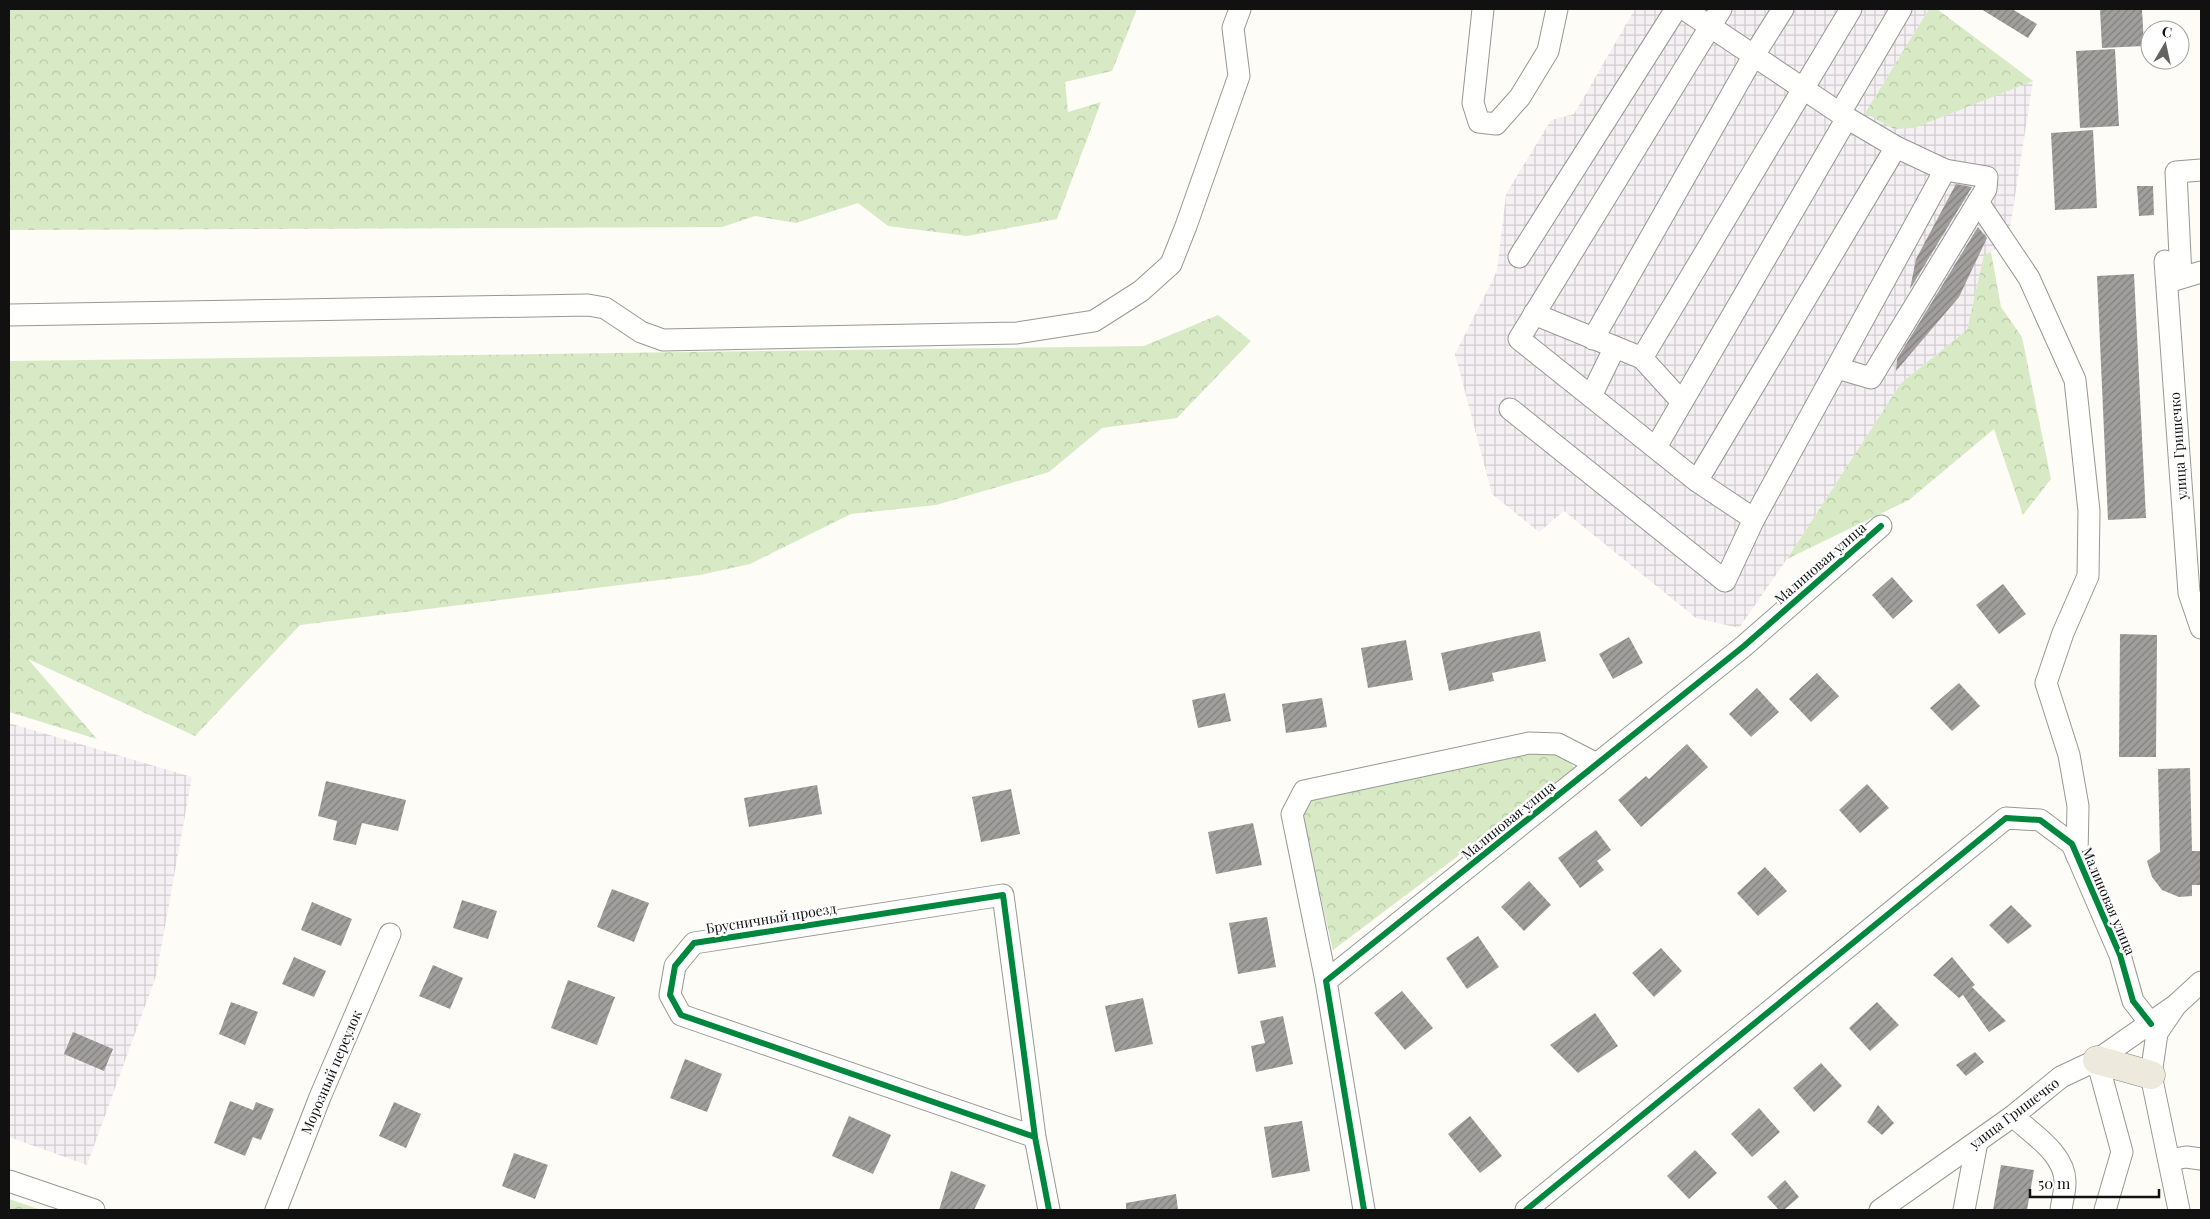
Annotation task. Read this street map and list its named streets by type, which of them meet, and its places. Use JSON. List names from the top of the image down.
{
  "streets": {
    "street": [
      "улица Гришечко",
      "Малиновая улица",
      "Брусничный проезд",
      "Морозный переулок"
    ]
  },
  "crossings": [
    ["улица Гришечко", "Малиновая улица"]
  ],
  "scale_bar": "50 m",
  "north": "top"
}
